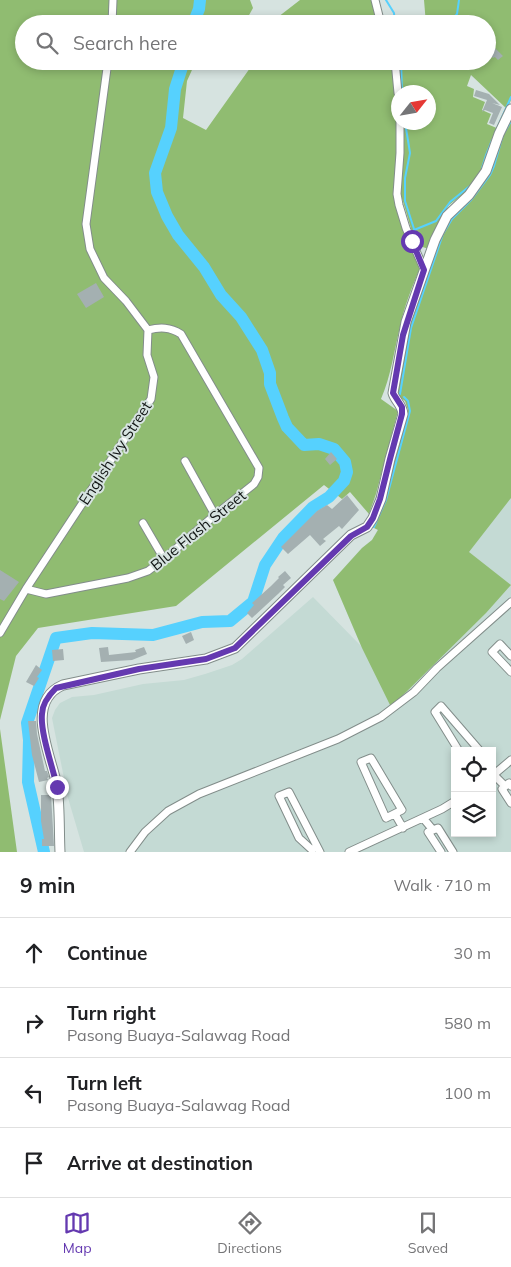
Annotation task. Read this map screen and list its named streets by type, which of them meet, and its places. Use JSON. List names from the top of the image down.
{
  "streets": {
    "street": ["English Ivy Street", "Blue Flash Street"]
  },
  "crossings": [
    ["English Ivy Street", "Blue Flash Street"]
  ],
  "north": "top right",
  "page": {
    "search": "Search here",
    "heading": ["9 min", "Walk · 710 m"],
    "list": [
      ["Continue", "30 m"],
      ["Turn right", "Pasong Buaya-Salawag Road", "580 m"],
      ["Turn left", "Pasong Buaya-Salawag Road", "100 m"],
      "Arrive at destination"
    ],
    "nav": ["Map", "Directions", "Saved"]
  }
}
